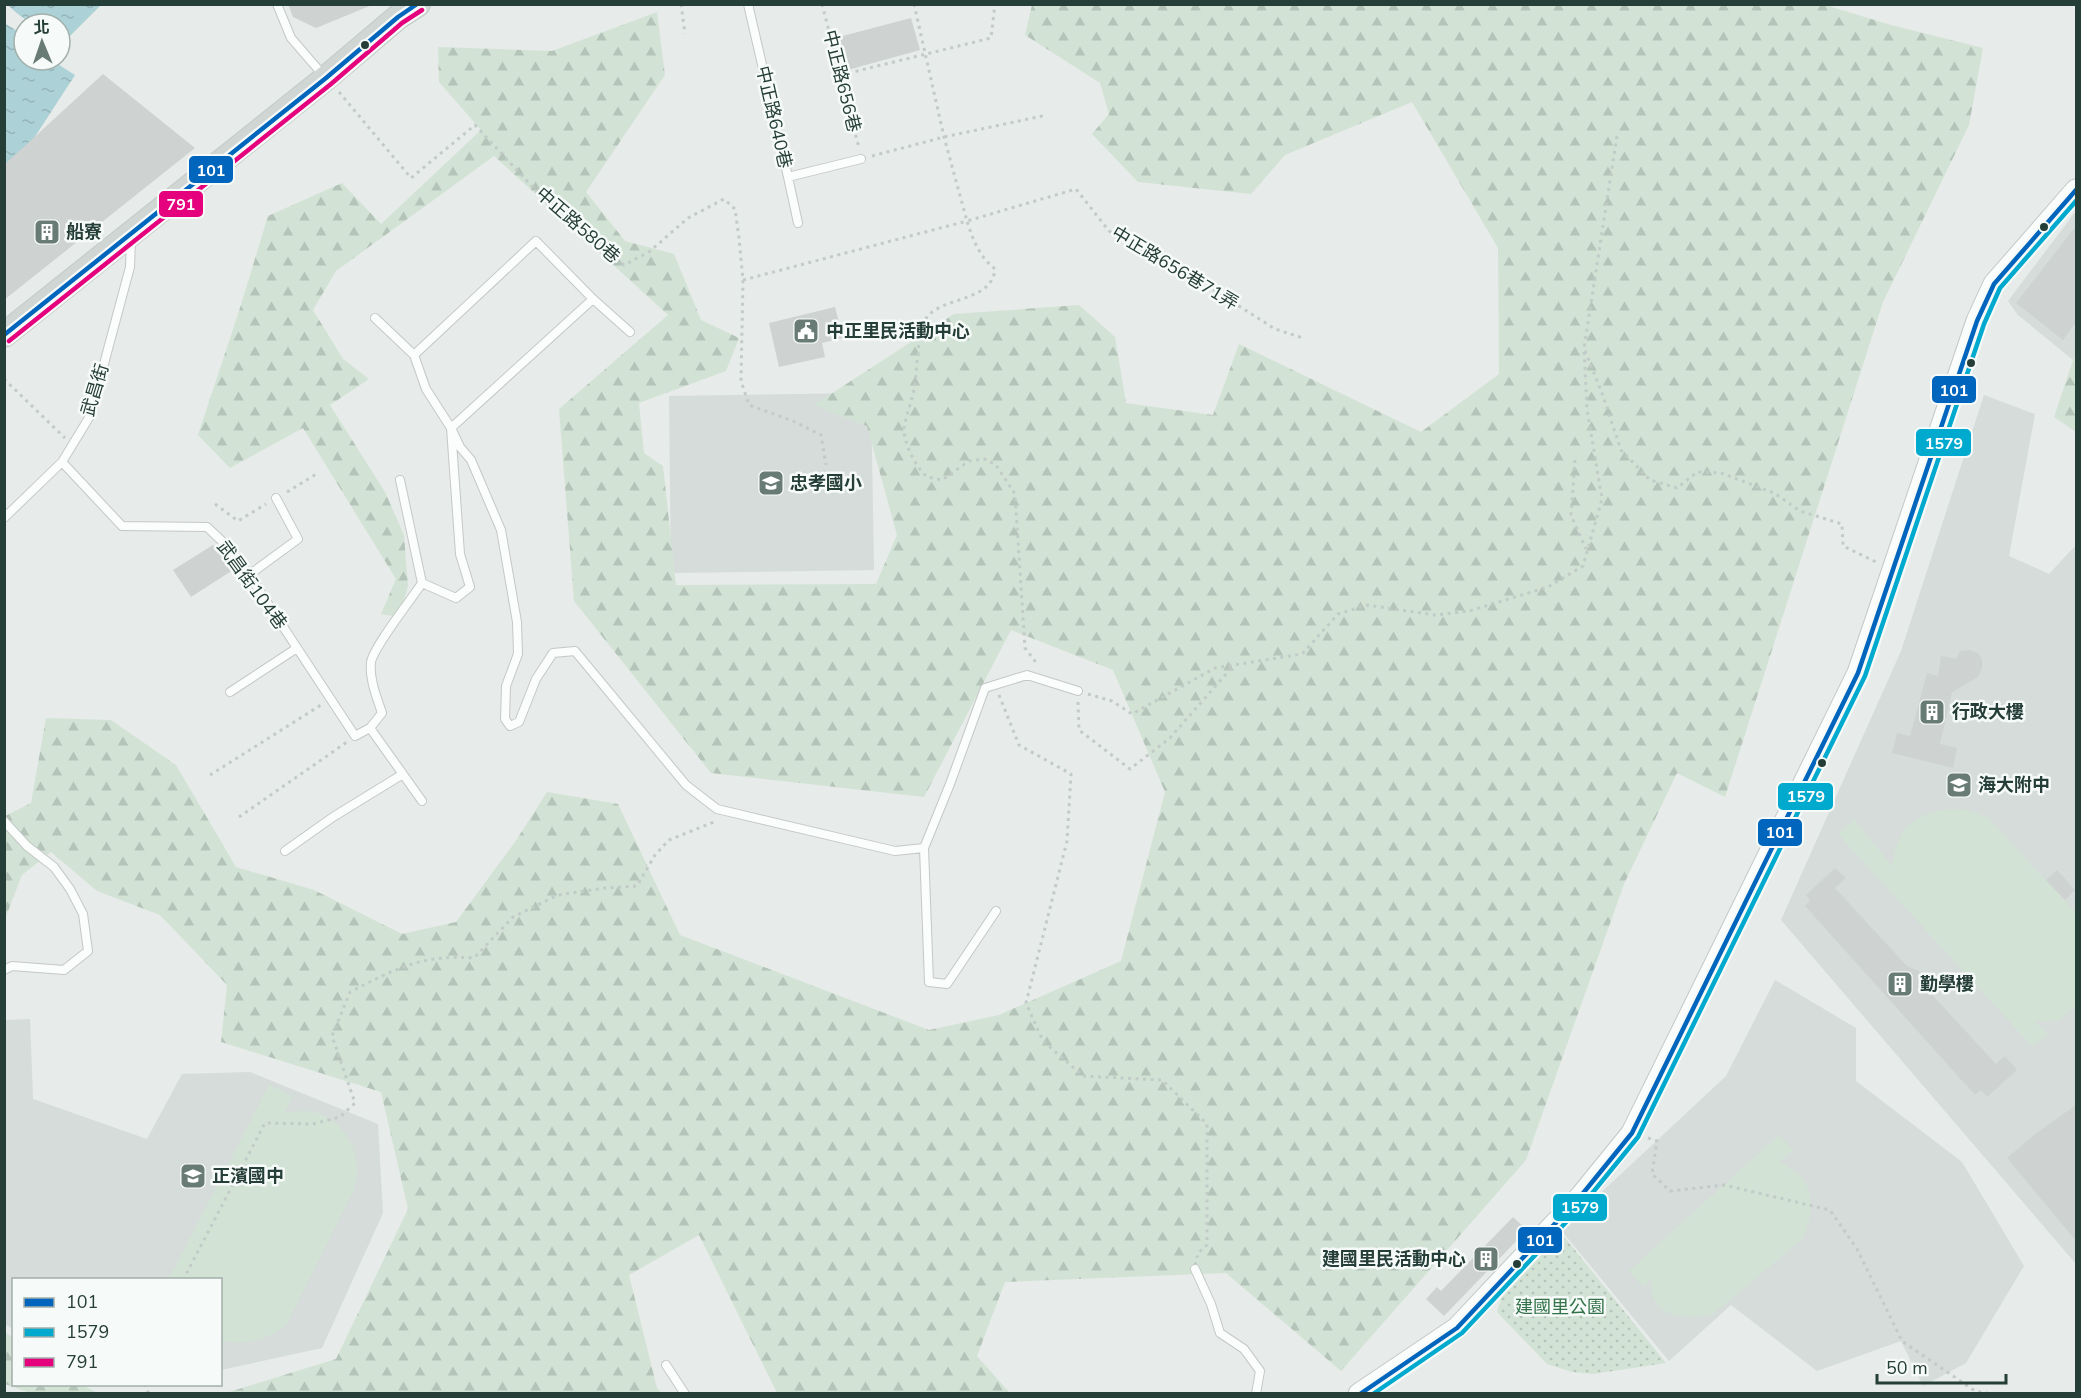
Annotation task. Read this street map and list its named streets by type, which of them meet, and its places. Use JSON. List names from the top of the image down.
{
  "streets": {
    "lane": ["中正路640巷", "武昌街", "武昌街104巷"],
    "path": ["中正路656巷", "中正路580巷", "中正路656巷71弄"]
  },
  "crossings": [
    ["中正路656巷", "中正路640巷"],
    ["武昌街", "武昌街104巷"]
  ],
  "parks": ["建國里公園"],
  "places": {
    "building": [
      "船寮",
      "行政大樓",
      "勤學樓",
      "建國里民活動中心"
    ],
    "public building": ["中正里民活動中心"],
    "school or university": ["忠孝國小", "海大附中", "正濱國中"]
  },
  "lines": ["transit line 101", "transit line 791", "transit line 1579"],
  "legend": ["101", "1579", "791"],
  "scale_bar": "50 m",
  "north": "top"
}
